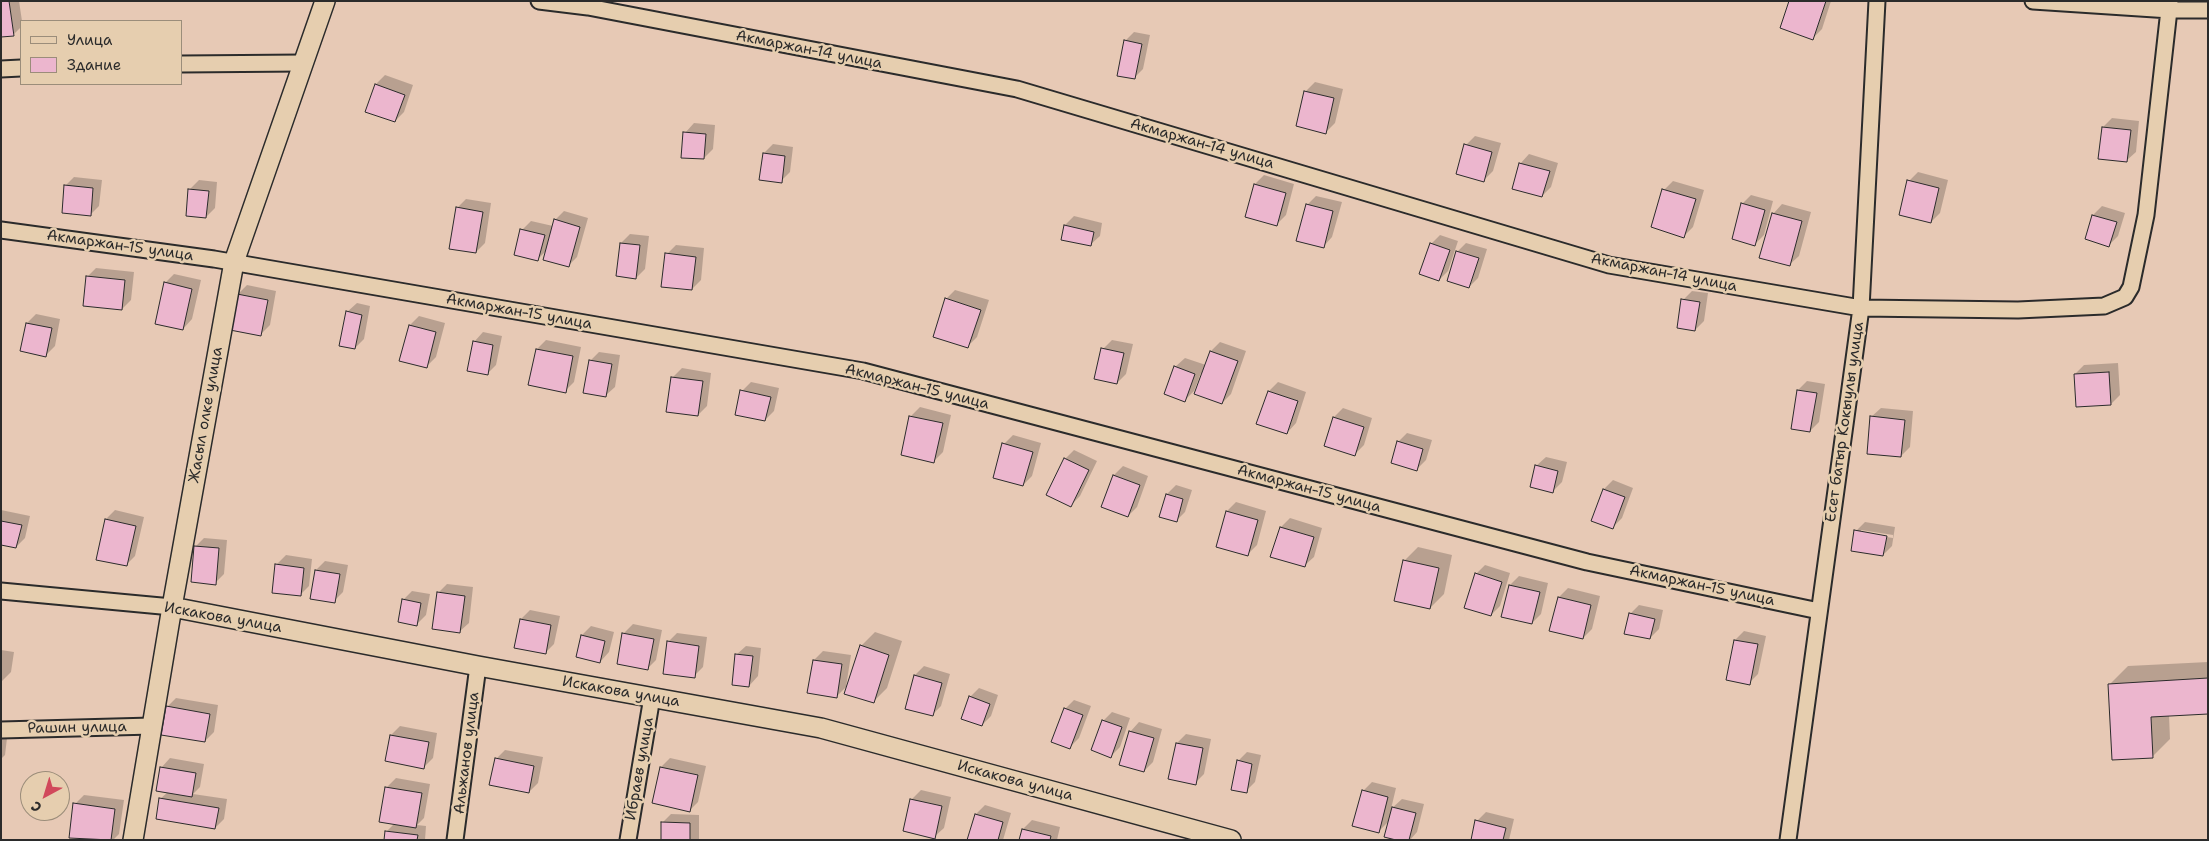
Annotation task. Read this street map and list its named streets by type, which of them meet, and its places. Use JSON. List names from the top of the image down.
{
  "streets": {
    "street": [
      "Акмаржан-14 улица",
      "Акмаржан-15 улица",
      "Жасыл олке улица",
      "Есет батыр Кокыулы улица",
      "Искакова улица",
      "Рашин улица",
      "Альжанов улица",
      "Ибраев улица"
    ]
  },
  "crossings": [
    ["Акмаржан-14 улица", "Есет батыр Кокыулы улица"],
    ["Акмаржан-15 улица", "Жасыл олке улица"],
    ["Акмаржан-15 улица", "Есет батыр Кокыулы улица"],
    ["Жасыл олке улица", "Искакова улица"],
    ["Жасыл олке улица", "Рашин улица"],
    ["Искакова улица", "Альжанов улица"],
    ["Искакова улица", "Ибраев улица"]
  ],
  "legend": ["Улица", "Здание"],
  "north": "bottom left"
}
